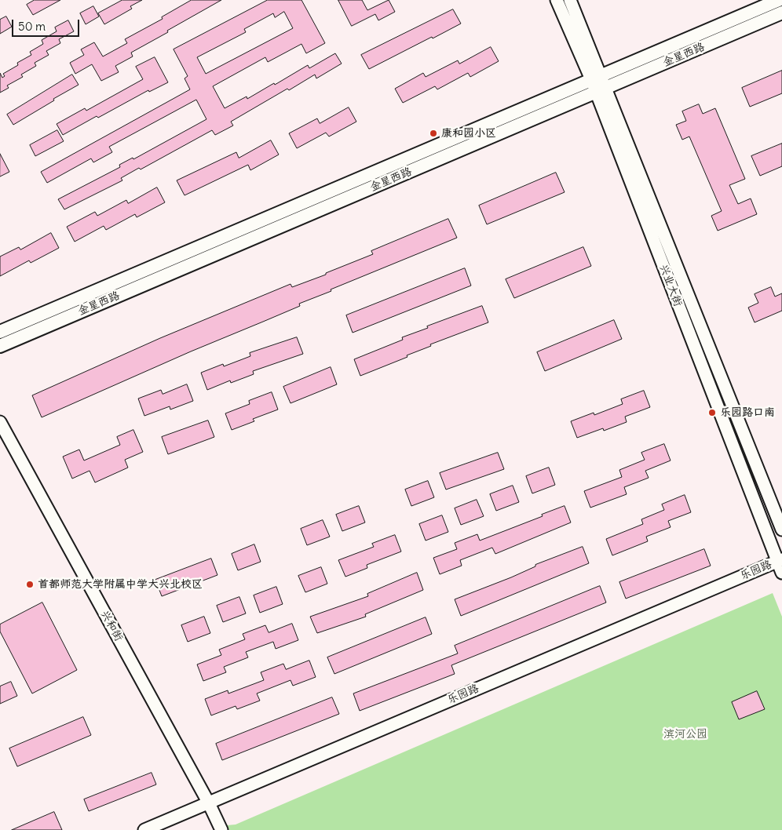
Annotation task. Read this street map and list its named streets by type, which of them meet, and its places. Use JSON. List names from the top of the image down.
{
  "streets": {
    "main road": [
      "金星西路",
      "兴业大街",
      "乐园路",
      "兴和街"
    ]
  },
  "crossings": [
    ["金星西路", "兴业大街"],
    ["兴业大街", "乐园路"],
    ["乐园路", "兴和街"]
  ],
  "parks": ["滨河公园"],
  "places": ["康和园小区", "乐园路口南", "首都师范大学附属中学大兴北校区"],
  "scale_bar": "50 m"
}
